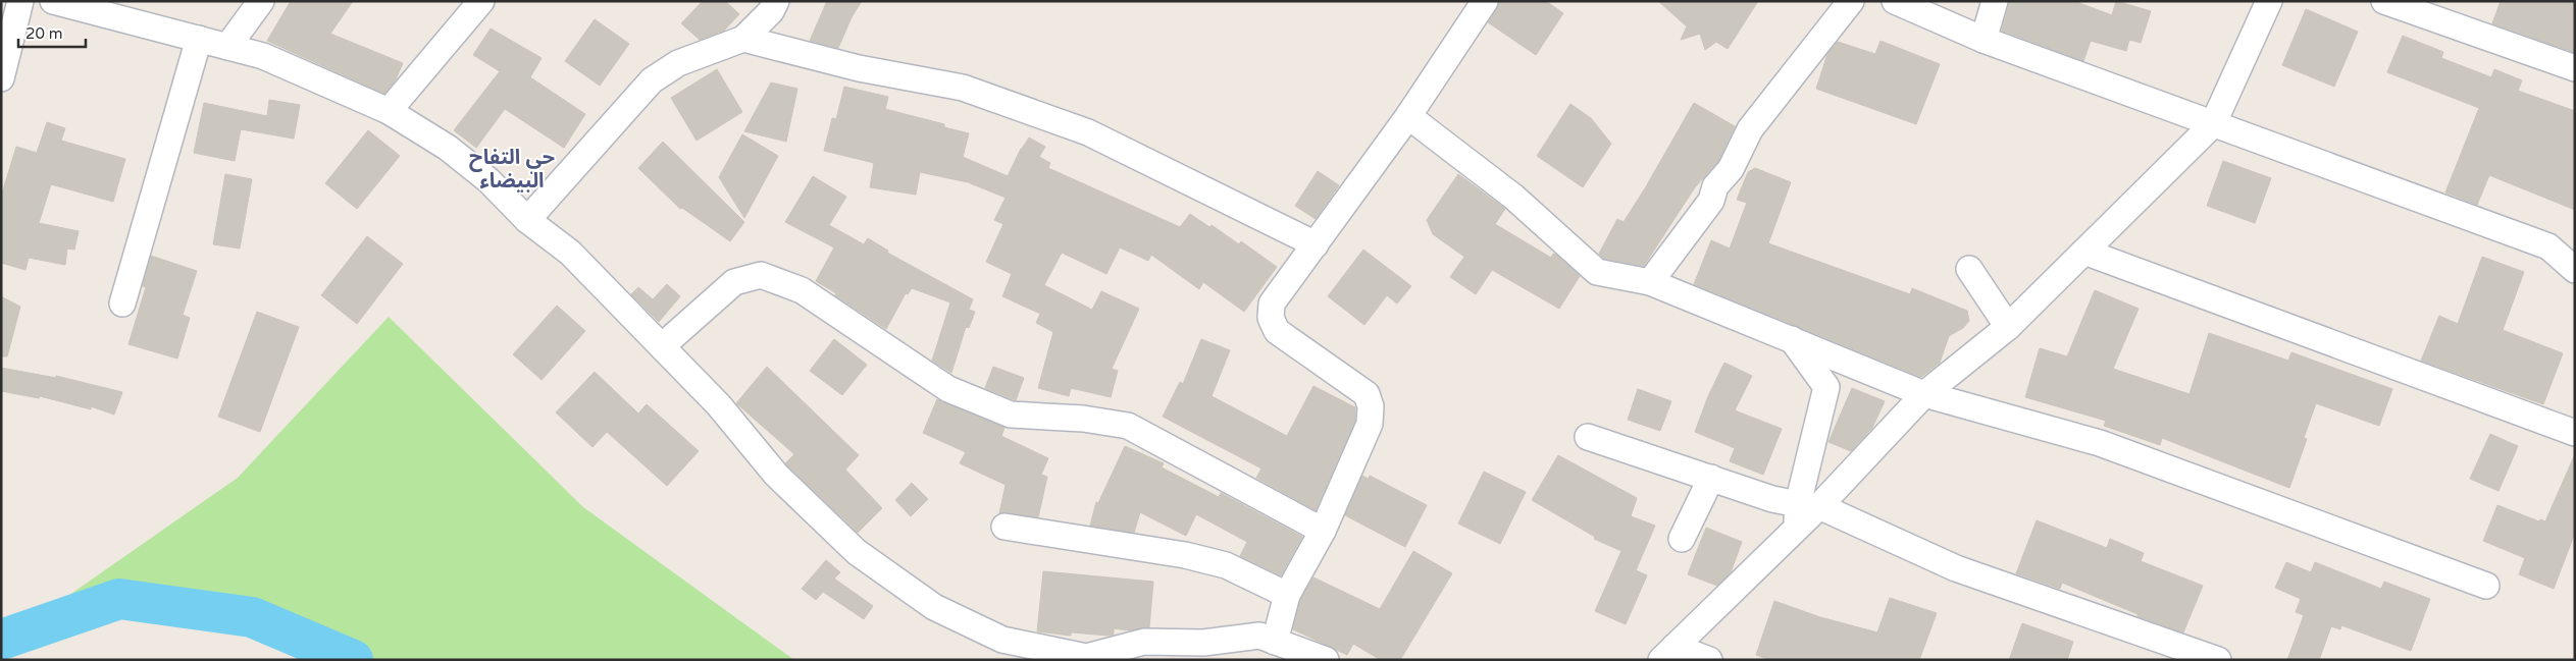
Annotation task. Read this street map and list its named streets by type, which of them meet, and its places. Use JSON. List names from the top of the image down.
{
  "districts": ["حي التفاح البيضاء"],
  "scale_bar": "20 m"
}
